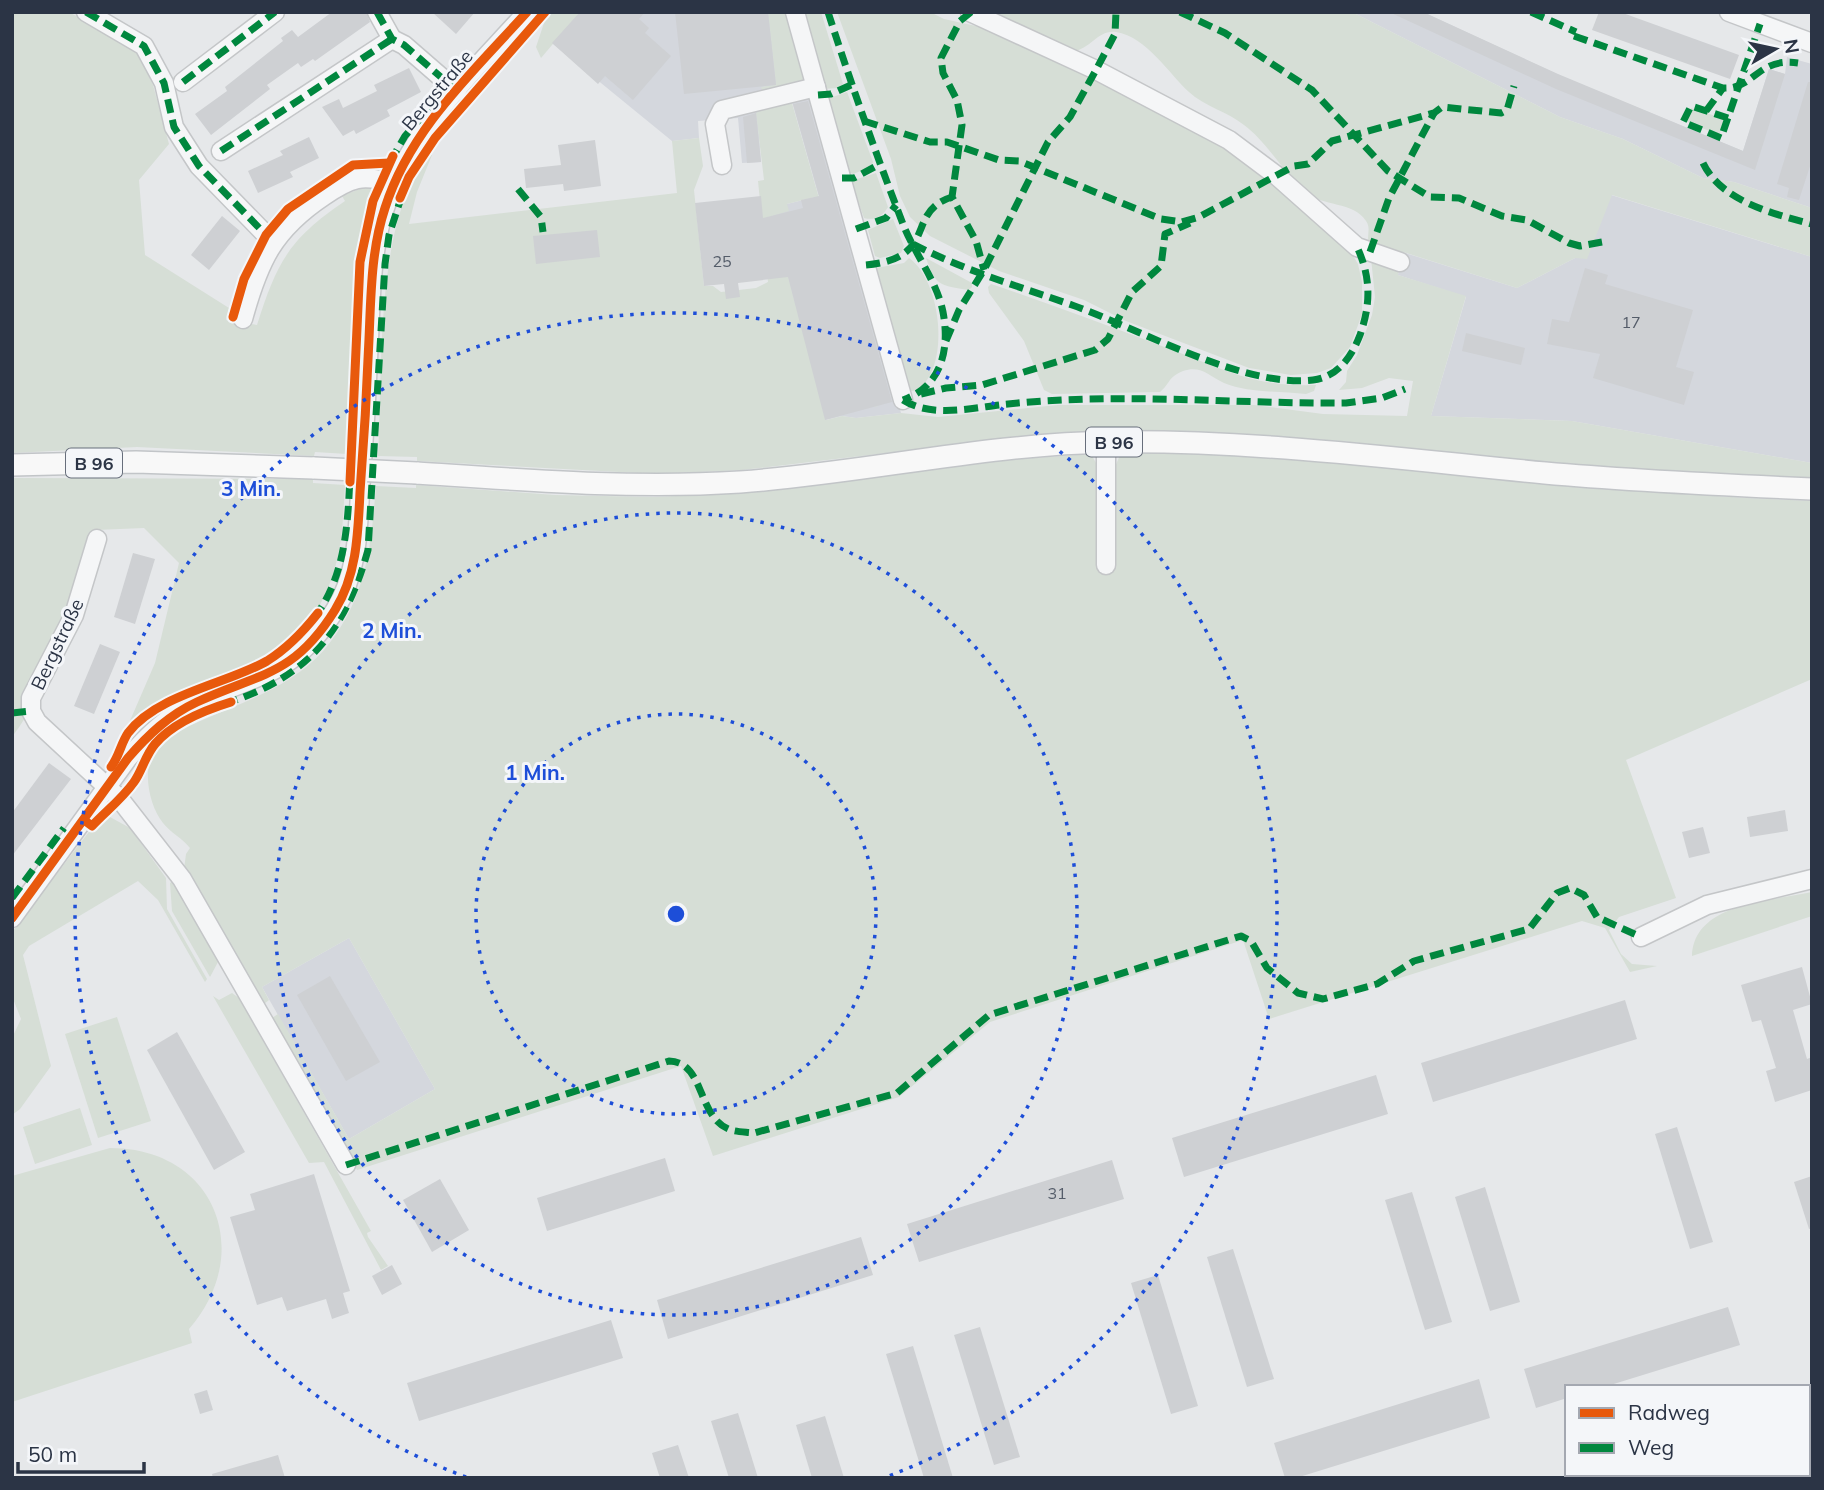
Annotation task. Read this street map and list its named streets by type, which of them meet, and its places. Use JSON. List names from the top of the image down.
{
  "streets": {
    "main road": ["B 96"],
    "street": ["Bergstraße"]
  },
  "house_numbers": ["25", "17", "31"],
  "legend": ["Radweg", "Weg"],
  "scale_bar": "50 m",
  "north": "right",
  "rings": ["3 Min.", "2 Min.", "1 Min."]
}
